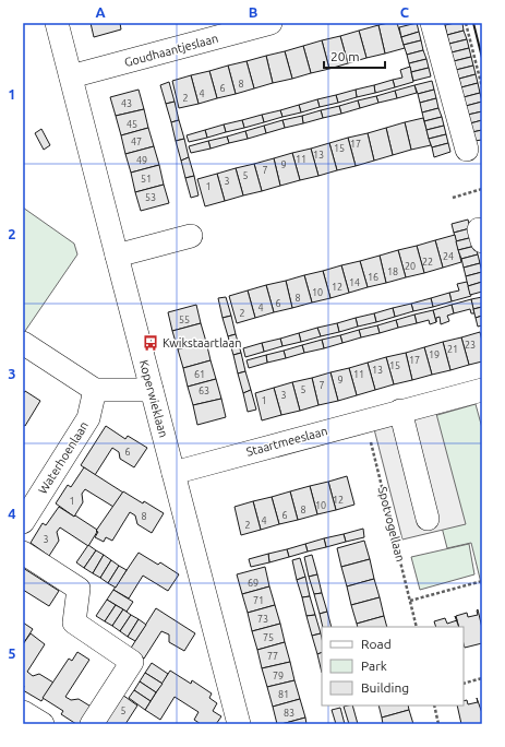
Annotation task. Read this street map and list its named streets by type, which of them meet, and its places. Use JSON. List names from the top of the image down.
{
  "streets": {
    "street": [
      "Goudhaantjeslaan",
      "Koperwieklaan",
      "Staartmeeslaan",
      "Waterhoenlaan"
    ],
    "path": ["Spotvogellaan"]
  },
  "crossings": [
    ["Goudhaantjeslaan", "Koperwieklaan"],
    ["Koperwieklaan", "Staartmeeslaan"],
    ["Staartmeeslaan", "Spotvogellaan"]
  ],
  "places": {
    "bus stop": ["Kwikstaartlaan"]
  },
  "house_numbers": [
    "8",
    "6",
    "4",
    "2",
    "43",
    "45",
    "47",
    "17",
    "15",
    "13",
    "11",
    "49",
    "9",
    "7",
    "5",
    "51",
    "3",
    "1",
    "53",
    "24",
    "22",
    "20",
    "18",
    "16",
    "14",
    "12",
    "10",
    "8",
    "6",
    "4",
    "2",
    "55",
    "23",
    "21",
    "19",
    "17",
    "15",
    "13",
    "61",
    "11",
    "9",
    "7",
    "5",
    "63",
    "3",
    "1",
    "6",
    "12",
    "1",
    "10",
    "8",
    "6",
    "8",
    "4",
    "2",
    "3",
    "69",
    "71",
    "73",
    "75",
    "77",
    "79",
    "81",
    "5",
    "83"
  ],
  "legend": ["Road", "Park", "Building"],
  "scale_bar": "20 m",
  "grid": {
    "columns": ["A", "B", "C"],
    "rows": [
      "1",
      "2",
      "3",
      "4",
      "5"
    ]
  }
}
